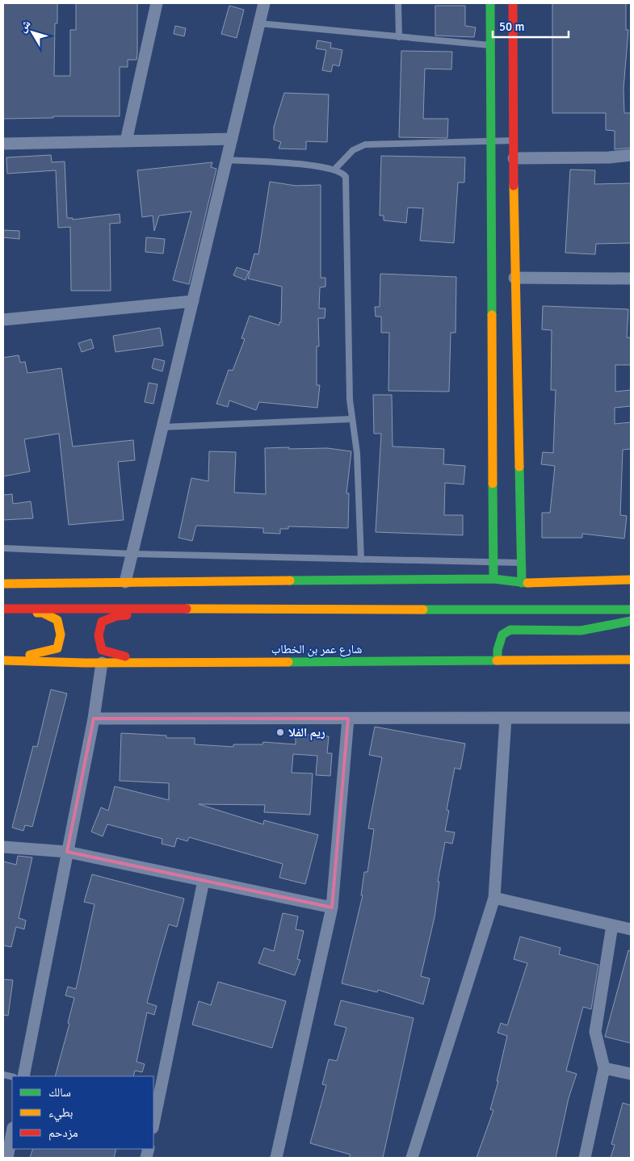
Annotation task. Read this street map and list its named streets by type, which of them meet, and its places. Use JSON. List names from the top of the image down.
{
  "streets": {
    "street": ["شارع عمر بن الخطاب"]
  },
  "places": ["ريم الفلا"],
  "legend": ["سالك", "بطيء", "مزدحم"],
  "scale_bar": "50 m",
  "north": "top left"
}
